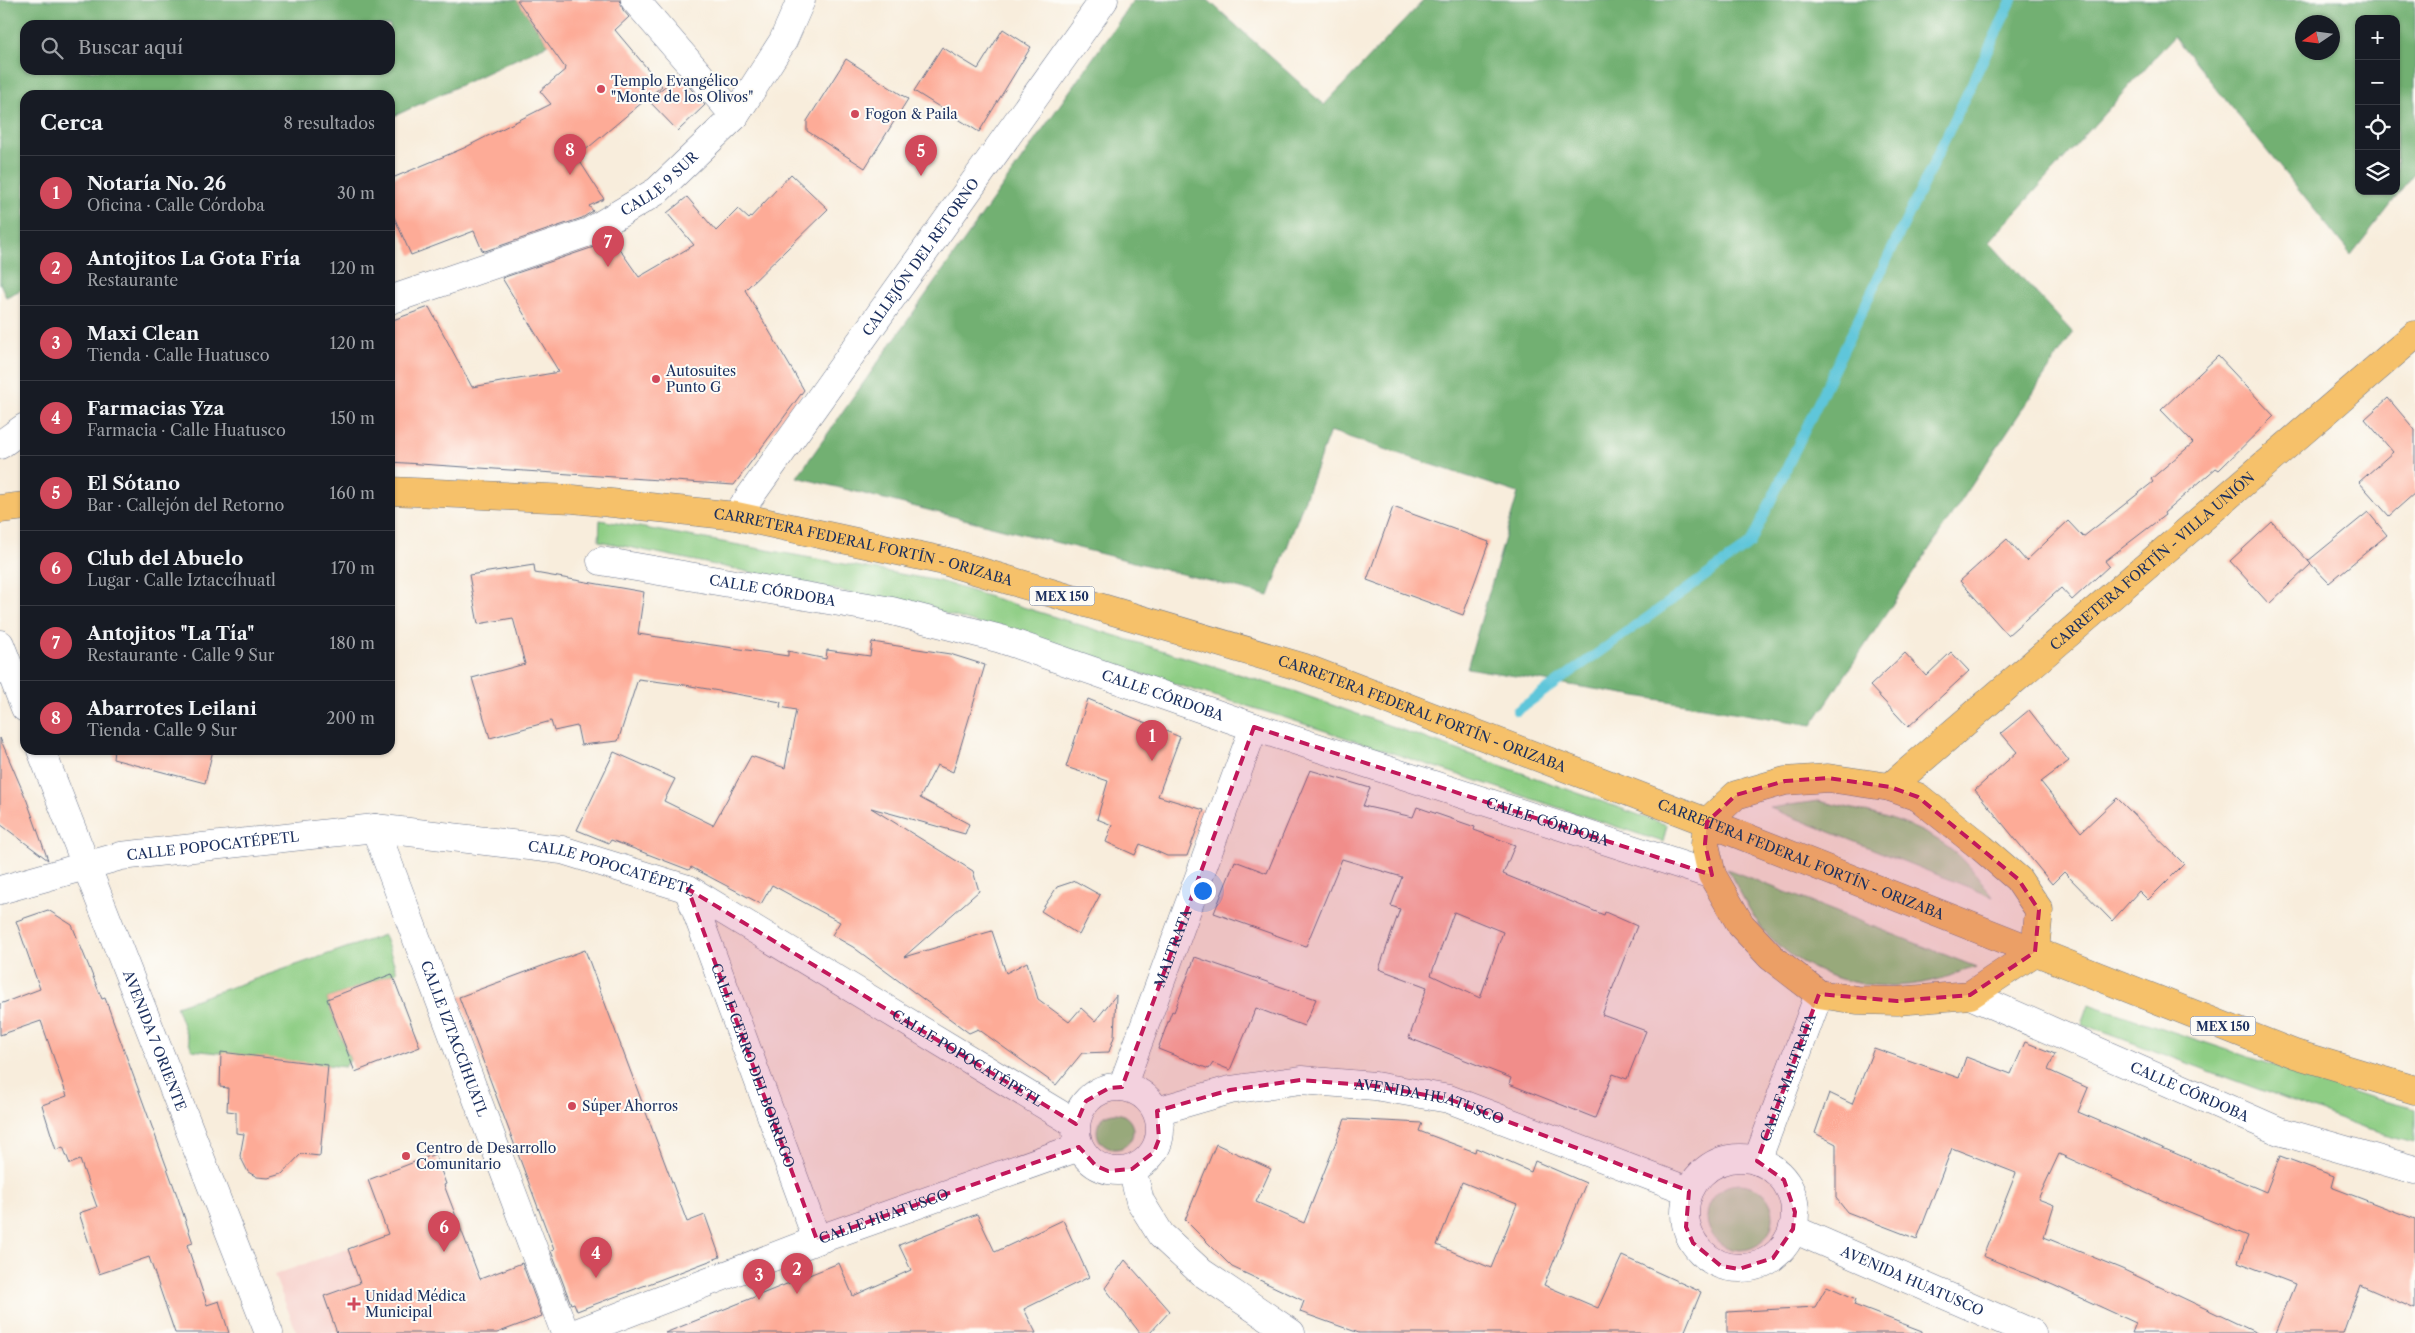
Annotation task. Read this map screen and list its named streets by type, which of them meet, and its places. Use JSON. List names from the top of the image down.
{
  "streets": {
    "main road": ["CARRETERA FEDERAL FORTÍN - ORIZABA", "CARRETERA FORTÍN - VILLA UNIÓN", "MEX 150"],
    "street": [
      "CALLE 9 SUR",
      "CALLEJÓN DEL RETORNO",
      "CALLE CÓRDOBA",
      "CALLE POPOCATÉPETL",
      "MALTRATA",
      "CALLE IZTACCÍHUATL",
      "AVENIDA 7 ORIENTE",
      "CALLE CERRO DEL BORREGO",
      "CALLE MALTRATA",
      "AVENIDA HUATUSCO",
      "CALLE HUATUSCO"
    ]
  },
  "crossings": [
    ["CALLEJÓN DEL RETORNO", "CARRETERA FEDERAL FORTÍN - ORIZABA"],
    ["CALLE CÓRDOBA", "MALTRATA"],
    ["CALLE POPOCATÉPETL", "MALTRATA"],
    ["CALLE POPOCATÉPETL", "CALLE IZTACCÍHUATL"],
    ["CALLE POPOCATÉPETL", "AVENIDA 7 ORIENTE"],
    ["CALLE POPOCATÉPETL", "CALLE CERRO DEL BORREGO"],
    ["CALLE POPOCATÉPETL", "AVENIDA HUATUSCO"],
    ["CALLE POPOCATÉPETL", "CALLE HUATUSCO"],
    ["MALTRATA", "AVENIDA HUATUSCO"],
    ["MALTRATA", "CALLE HUATUSCO"],
    ["CALLE CERRO DEL BORREGO", "CALLE HUATUSCO"],
    ["CALLE MALTRATA", "AVENIDA HUATUSCO"],
    ["AVENIDA HUATUSCO", "CALLE HUATUSCO"]
  ],
  "places": {
    "other": [
      "Templo Evangélico \"Monte de los Olivos\"",
      "Fogon & Paila",
      "Autosuites Punto G",
      "Súper Ahorros",
      "Centro de Desarrollo Comunitario"
    ],
    "health": ["Unidad Médica Municipal"]
  },
  "north": "left",
  "page": {
    "map_buttons": ["+", "−"],
    "search": "Buscar aquí",
    "heading": ["Cerca", "8 resultados"],
    "pins": [
      "8",
      "5",
      "7",
      "1",
      "6",
      "4",
      "2",
      "3"
    ],
    "list": [
      {
        "mark": "1",
        "name": "Notaría No. 26",
        "note": "Oficina · Calle Córdoba",
        "value": "30 m"
      },
      {
        "mark": "2",
        "name": "Antojitos La Gota Fría",
        "note": "Restaurante",
        "value": "120 m"
      },
      {
        "mark": "3",
        "name": "Maxi Clean",
        "note": "Tienda · Calle Huatusco",
        "value": "120 m"
      },
      {
        "mark": "4",
        "name": "Farmacias Yza",
        "note": "Farmacia · Calle Huatusco",
        "value": "150 m"
      },
      {
        "mark": "5",
        "name": "El Sótano",
        "note": "Bar · Callejón del Retorno",
        "value": "160 m"
      },
      {
        "mark": "6",
        "name": "Club del Abuelo",
        "note": "Lugar · Calle Iztaccíhuatl",
        "value": "170 m"
      },
      {
        "mark": "7",
        "name": "Antojitos \"La Tía\"",
        "note": "Restaurante · Calle 9 Sur",
        "value": "180 m"
      },
      {
        "mark": "8",
        "name": "Abarrotes Leilani",
        "note": "Tienda · Calle 9 Sur",
        "value": "200 m"
      }
    ]
  }
}
